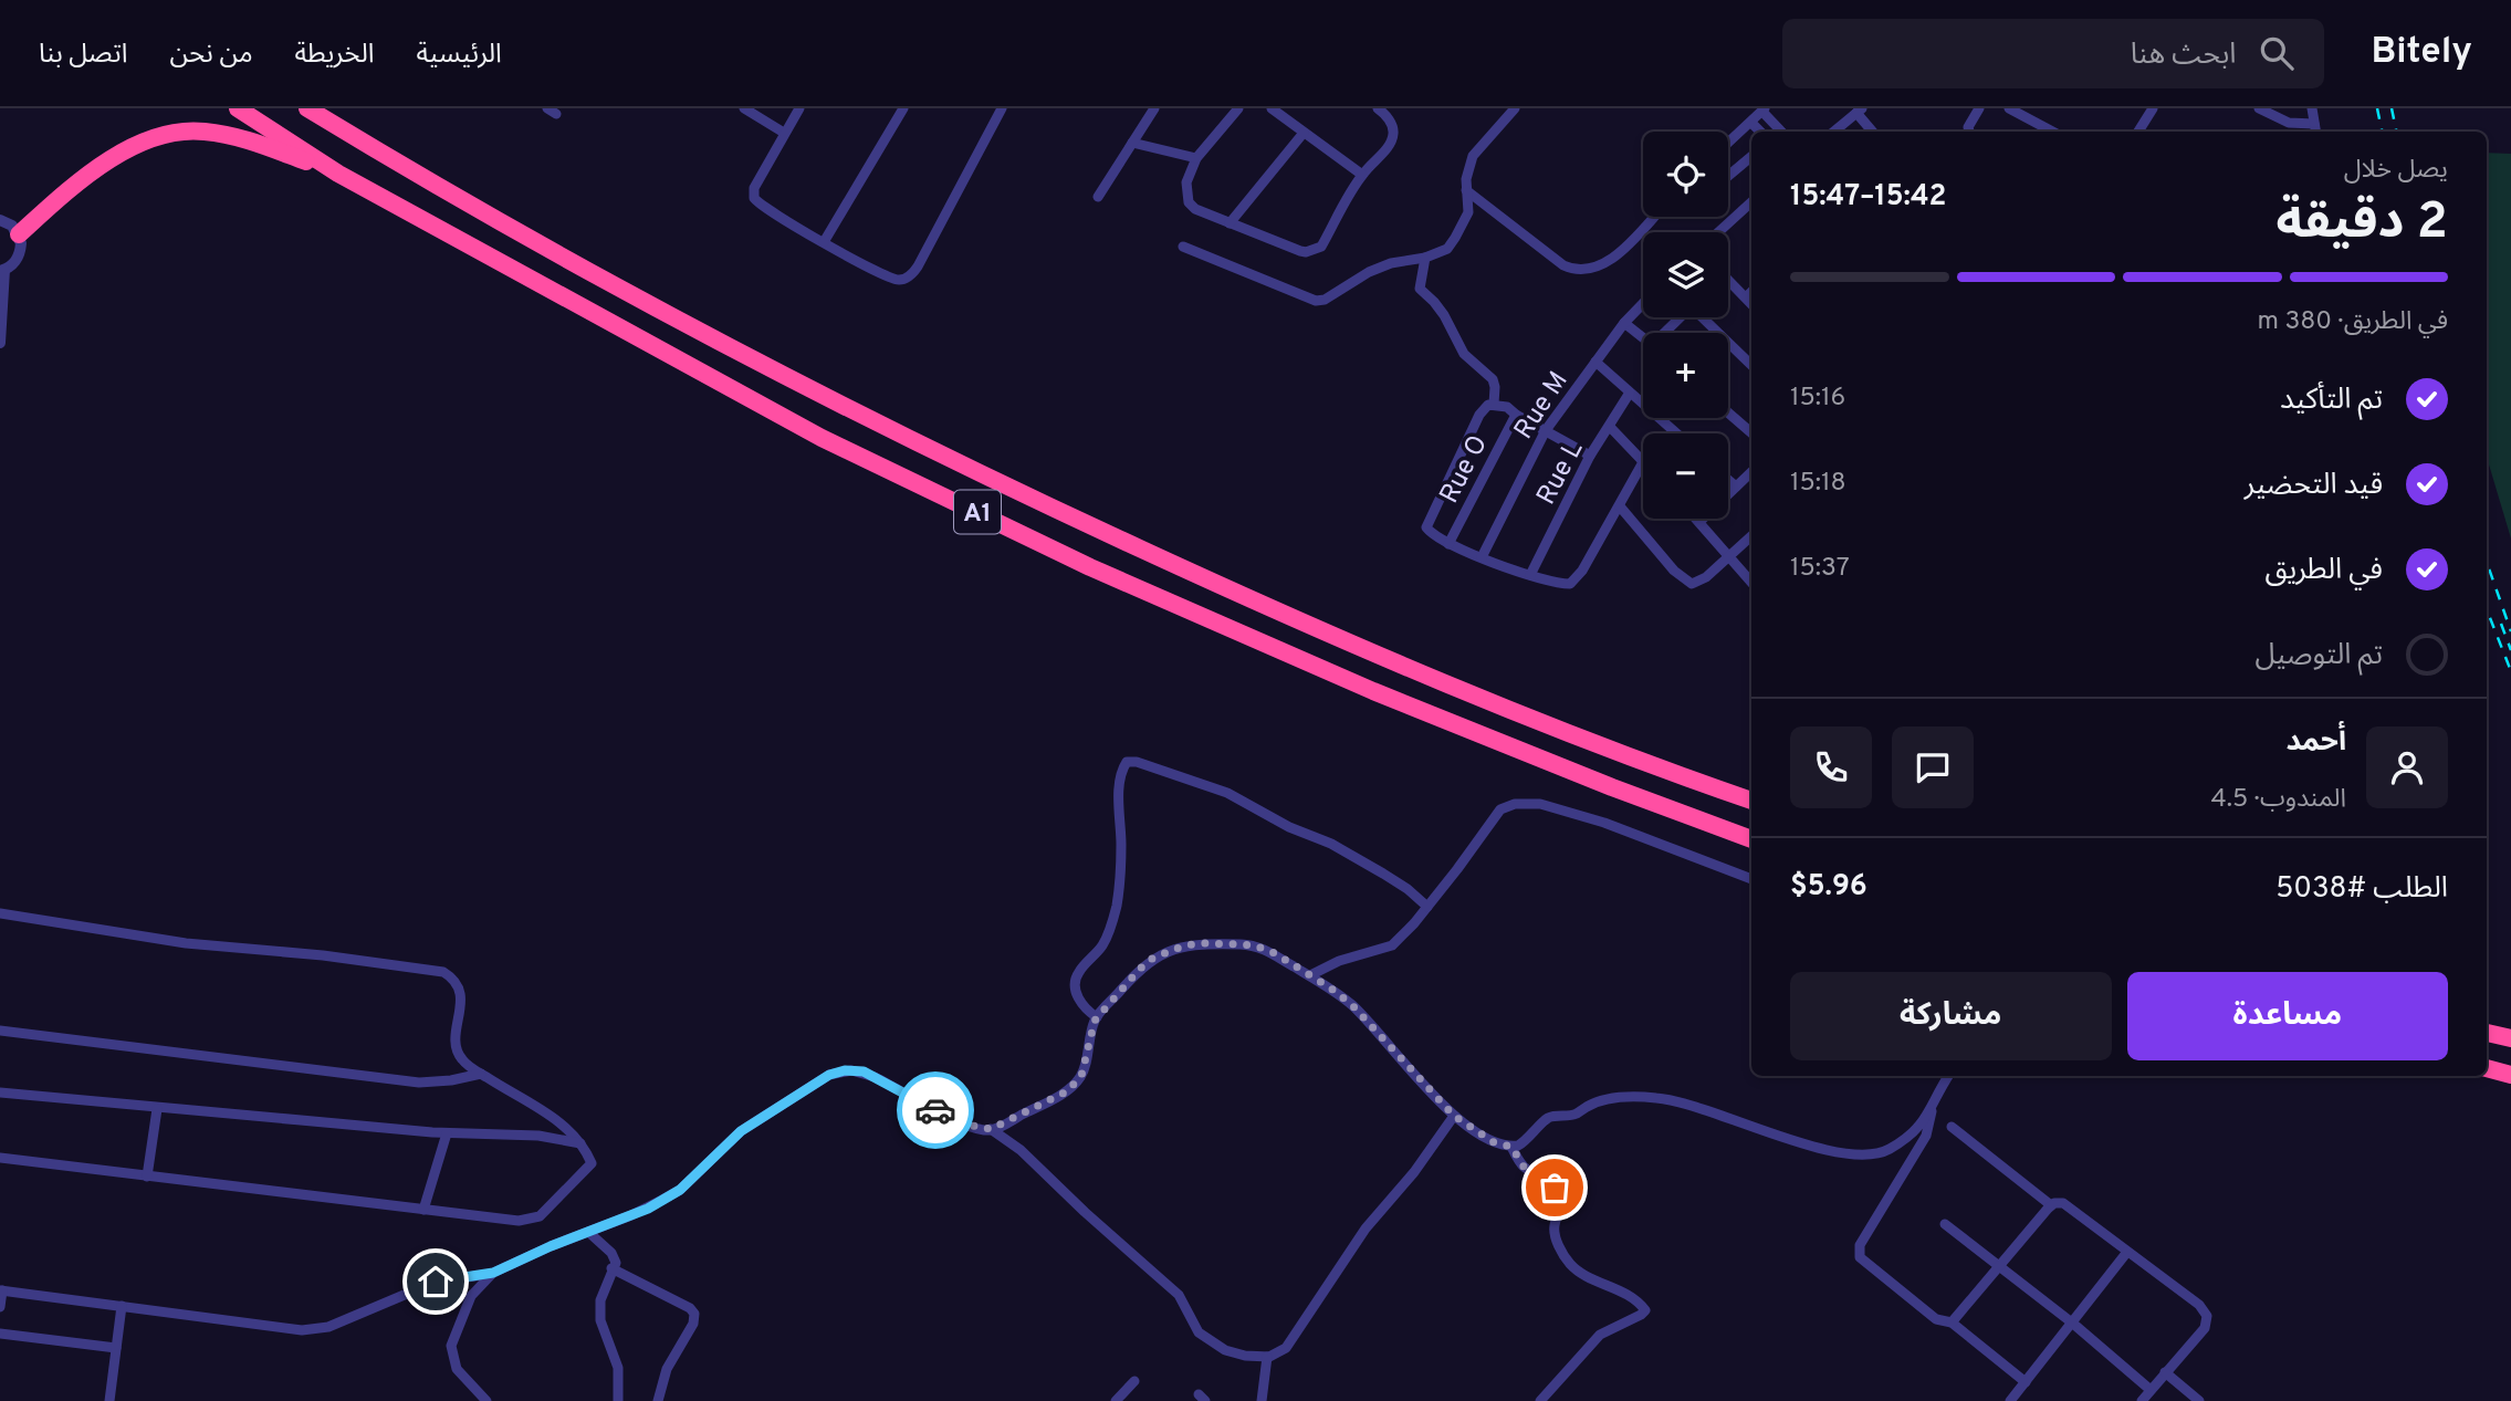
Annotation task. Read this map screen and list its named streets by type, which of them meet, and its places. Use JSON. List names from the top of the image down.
{
  "streets": {
    "highway": ["A1"],
    "street": ["Rue M", "Rue O", "Rue L"]
  },
  "page": {
    "header": "Bitely",
    "search": "ابحث هنا",
    "nav": [
      "الرئيسية",
      "الخريطة",
      "من نحن",
      "اتصل بنا"
    ],
    "map_buttons": ["+", "−"],
    "heading": ["2 دقيقة", "يصل خلال", "15:42–15:47"],
    "panel": [
      "أحمد",
      "المندوب · 4.5",
      "الطلب #5038",
      "$5.96"
    ],
    "bar": "في الطريق · 380 m",
    "list": [
      ["تم التأكيد", "15:16"],
      ["قيد التحضير", "15:18"],
      ["في الطريق", "15:37"],
      "تم التوصيل"
    ],
    "buttons": ["مساعدة", "مشاركة"]
  }
}
